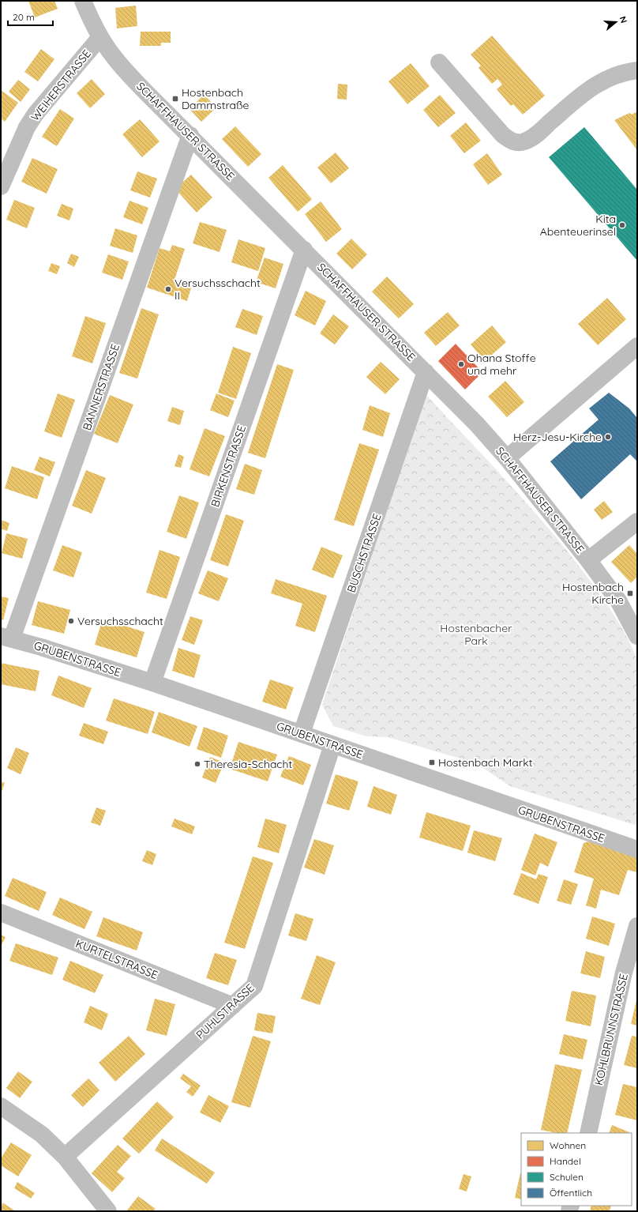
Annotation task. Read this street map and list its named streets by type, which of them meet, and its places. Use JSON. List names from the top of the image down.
{
  "streets": {
    "street": [
      "WEIHERSTRASSE",
      "SCHAFFHAUSER STRASSE",
      "BANNERSTRASSE",
      "BIRKENSTRASSE",
      "BUSCHSTRASSE",
      "GRUBENSTRASSE",
      "KURTELSTRASSE",
      "PUHLSTRASSE",
      "KOHLBRUNNSTRASSE"
    ]
  },
  "crossings": [
    ["WEIHERSTRASSE", "SCHAFFHAUSER STRASSE"],
    ["SCHAFFHAUSER STRASSE", "BANNERSTRASSE"],
    ["SCHAFFHAUSER STRASSE", "BIRKENSTRASSE"],
    ["SCHAFFHAUSER STRASSE", "BUSCHSTRASSE"],
    ["BANNERSTRASSE", "GRUBENSTRASSE"],
    ["BIRKENSTRASSE", "GRUBENSTRASSE"],
    ["BUSCHSTRASSE", "GRUBENSTRASSE"],
    ["GRUBENSTRASSE", "PUHLSTRASSE"],
    ["KURTELSTRASSE", "PUHLSTRASSE"]
  ],
  "parks": ["Hostenbacher Park"],
  "places": {
    "transit": ["Hostenbach Dammstraße", "Hostenbach Kirche", "Hostenbach Markt"],
    "other": [
      "Kita Abenteuerinsel",
      "Versuchsschacht II",
      "Ohana Stoffe und mehr",
      "Herz-Jesu-Kirche",
      "Versuchsschacht",
      "Theresia-Schacht"
    ]
  },
  "legend": [
    "Wohnen",
    "Handel",
    "Schulen",
    "Öffentlich"
  ],
  "scale_bar": "20 m",
  "north": "right"
}
